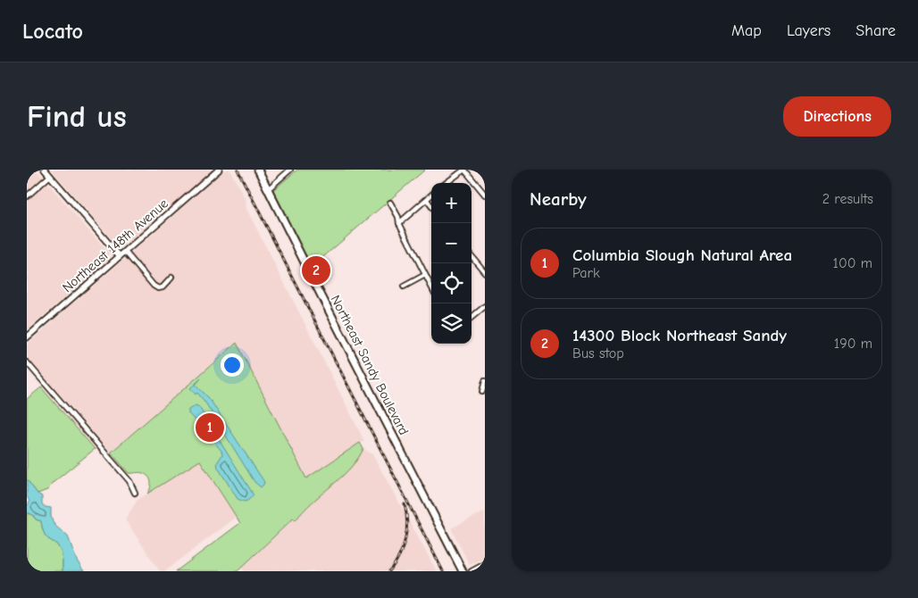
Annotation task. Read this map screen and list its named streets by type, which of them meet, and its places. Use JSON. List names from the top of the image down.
{
  "streets": {
    "main road": ["Northeast Sandy Boulevard"],
    "street": ["Northeast 148th Avenue"]
  },
  "page": {
    "header": "Locato",
    "nav": ["Map", "Layers", "Share"],
    "buttons": "Directions",
    "title": "Find us",
    "heading": ["Nearby", "2 results"],
    "map_buttons": ["+", "−"],
    "list": [
      {
        "mark": "1",
        "name": "Columbia Slough Natural Area",
        "note": "Park",
        "value": "100 m"
      },
      {
        "mark": "2",
        "name": "14300 Block Northeast Sandy",
        "note": "Bus stop",
        "value": "190 m"
      }
    ],
    "pins": ["2", "1"]
  }
}
